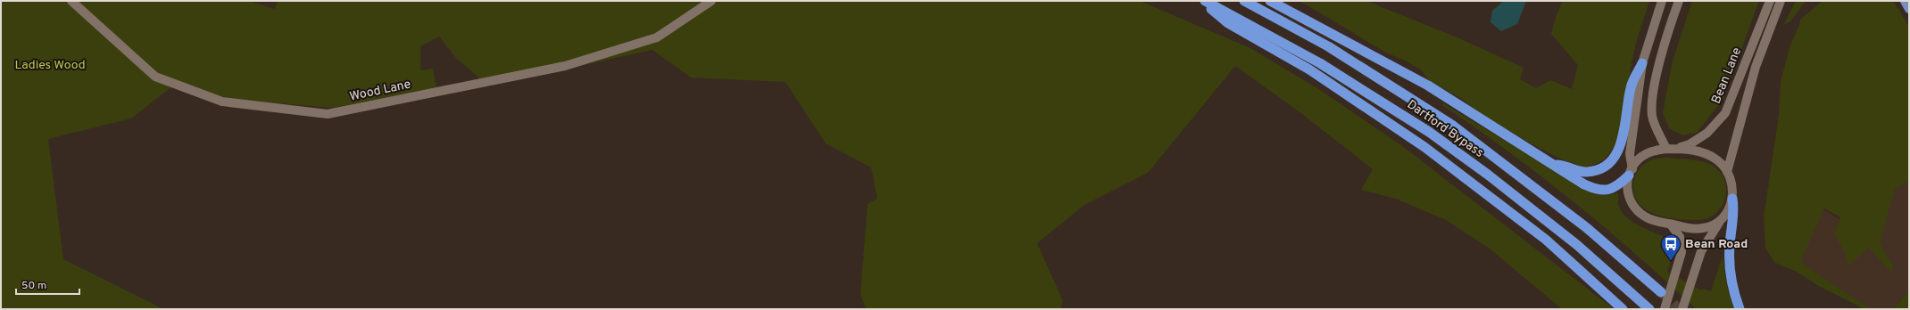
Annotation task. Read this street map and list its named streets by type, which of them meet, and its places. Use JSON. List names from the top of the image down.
{
  "streets": {
    "highway": ["Dartford Bypass"],
    "main road": ["Bean Lane", "Wood Lane"]
  },
  "parks": ["Ladies Wood"],
  "places": {
    "bus stop": ["Bean Road"]
  },
  "scale_bar": "50 m"
}
